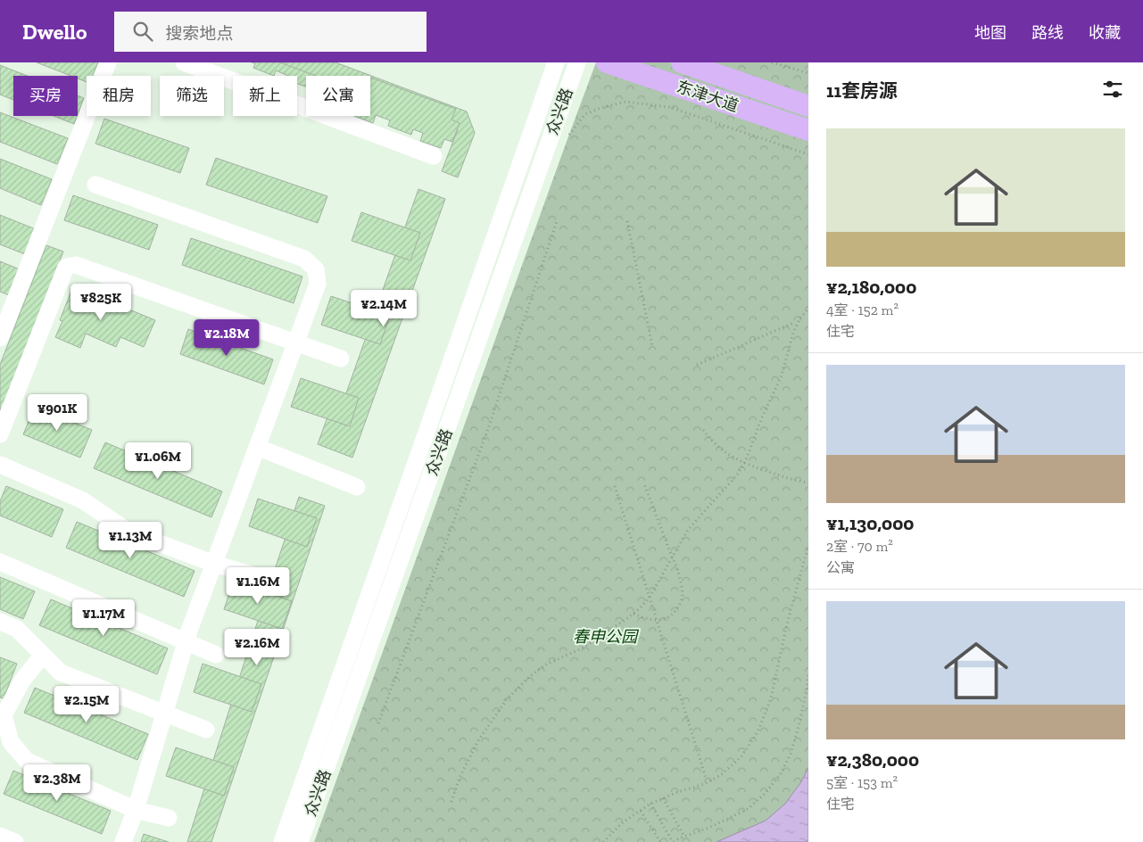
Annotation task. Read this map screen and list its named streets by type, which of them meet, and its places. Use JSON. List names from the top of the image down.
{
  "streets": {
    "main road": ["东津大道"],
    "street": ["众兴路"]
  },
  "parks": ["春申公园"],
  "page": {
    "header": "Dwello",
    "search": "搜索地点",
    "nav": ["地图", "路线", "收藏"],
    "heading": "11套房源",
    "chip": [
      "买房",
      "租房",
      "筛选",
      "新上",
      "公寓"
    ],
    "list": [
      {
        "name": "¥2,180,000",
        "note": "4室 · 152 m² · 住宅"
      },
      {
        "name": "¥1,130,000",
        "note": "2室 · 70 m² · 公寓"
      },
      {
        "name": "¥2,380,000",
        "note": "5室 · 153 m² · 住宅"
      }
    ],
    "price": [
      "¥825K",
      "¥2.14M",
      "¥2.18M",
      "¥901K",
      "¥1.06M",
      "¥1.13M",
      "¥1.16M",
      "¥1.17M",
      "¥2.16M",
      "¥2.15M",
      "¥2.38M"
    ]
  }
}
